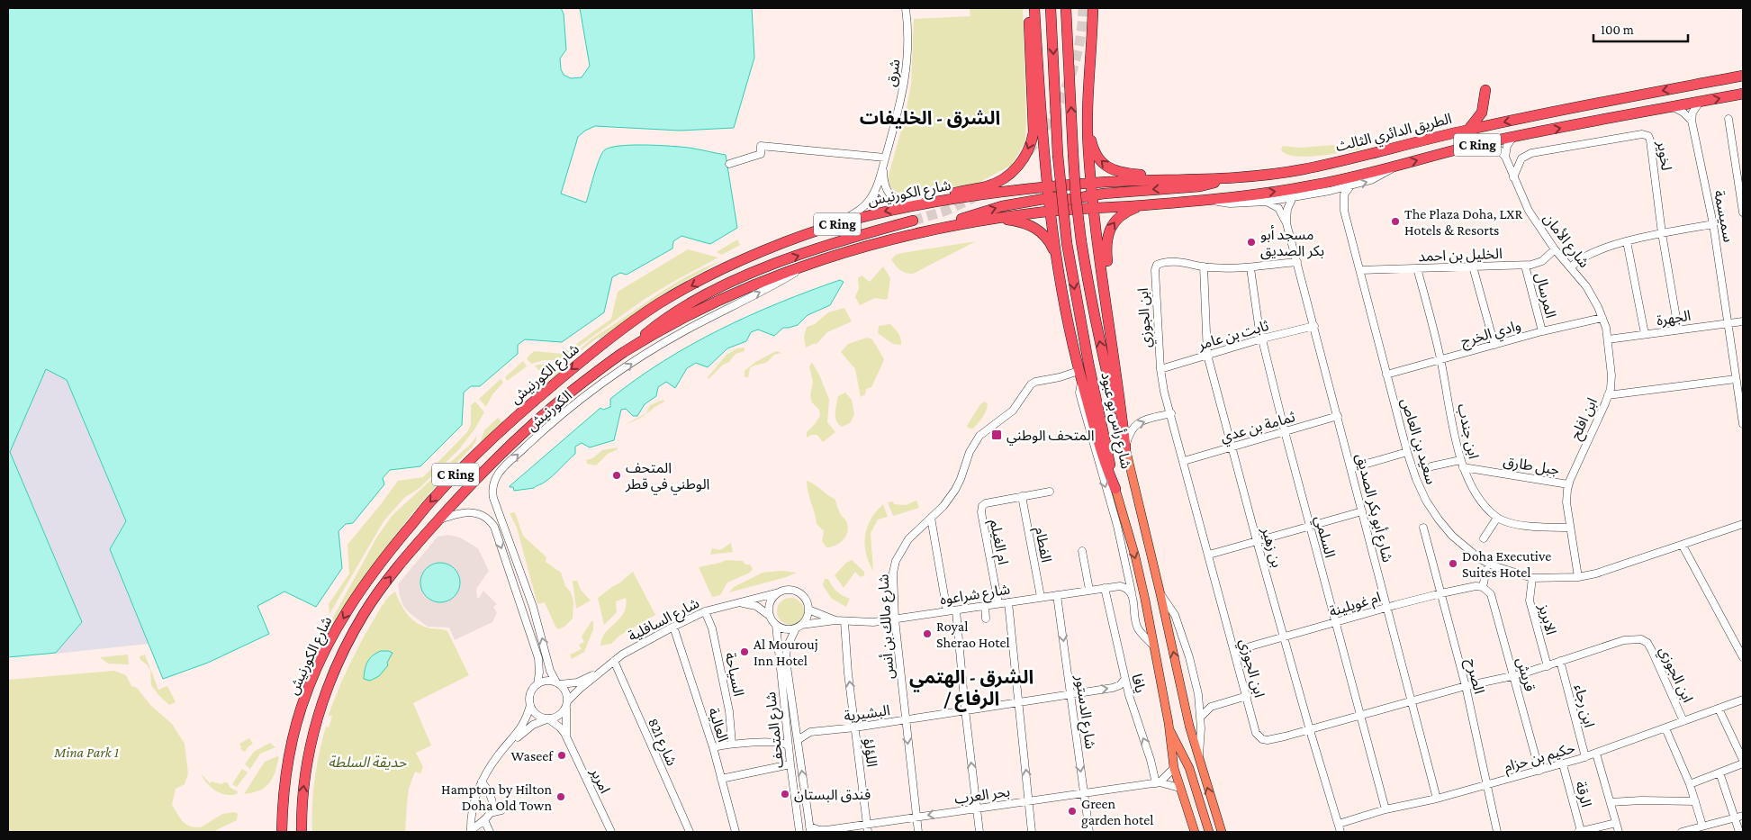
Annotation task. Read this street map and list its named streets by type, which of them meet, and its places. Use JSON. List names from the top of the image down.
{
  "streets": {
    "highway": [
      "الطريق الدائري الثالث",
      "C Ring",
      "شارع الكورنيش",
      "شارع رأس بو عبود"
    ],
    "street": [
      "شرق",
      "لخوير",
      "سميسمة",
      "شارع الأمان",
      "الخليل بن احمد",
      "المرسال",
      "ابن الجوزي",
      "الجهرة",
      "وادي الخرج",
      "ثابت بن عامر",
      "الكورنيش",
      "ابن افلح",
      "ثمامة بن عدي",
      "ابن جندب",
      "سعيد بن العاص",
      "جبل طارق",
      "شارع أبو بكر الصديق",
      "السلمي",
      "ام الغيلم",
      "الفطام",
      "بن زهير",
      "شارع شراعوه",
      "ام غويلينة",
      "شارع السافلية",
      "الابريز",
      "شارع مالك بن أنس",
      "السياحة",
      "قريش",
      "الصرح",
      "يافا",
      "ابن رجاء",
      "شارع الدستور",
      "البشيرية",
      "العالية",
      "شارع المتحف",
      "شارع 821",
      "اللؤلؤ",
      "حكيم بن حزام",
      "امرير",
      "الرقة",
      "بحر العرب"
    ]
  },
  "crossings": [
    ["شرق", "شارع الكورنيش"],
    ["الطريق الدائري الثالث", "شارع الكورنيش"],
    ["C Ring", "شارع الكورنيش"],
    ["C Ring", "شارع الأمان"],
    ["لخوير", "شارع الأمان"],
    ["لخوير", "الجهرة"],
    ["شارع الكورنيش", "الكورنيش"],
    ["سميسمة", "الجهرة"],
    ["سميسمة", "ابن افلح"],
    ["شارع الأمان", "الخليل بن احمد"],
    ["شارع الأمان", "الجهرة"],
    ["شارع الأمان", "وادي الخرج"],
    ["شارع الأمان", "ابن افلح"],
    ["الخليل بن احمد", "المرسال"],
    ["الخليل بن احمد", "ابن جندب"],
    ["الخليل بن احمد", "سعيد بن العاص"],
    ["المرسال", "وادي الخرج"],
    ["ابن الجوزي", "ثابت بن عامر"],
    ["ابن الجوزي", "ثمامة بن عدي"],
    ["ابن الجوزي", "شارع أبو بكر الصديق"],
    ["ابن الجوزي", "السلمي"],
    ["ابن الجوزي", "بن زهير"],
    ["ابن الجوزي", "ام غويلينة"],
    ["ابن الجوزي", "الابريز"],
    ["ابن الجوزي", "قريش"],
    ["ابن الجوزي", "الصرح"],
    ["ابن الجوزي", "ابن رجاء"],
    ["ابن الجوزي", "حكيم بن حزام"],
    ["وادي الخرج", "ابن جندب"],
    ["وادي الخرج", "سعيد بن العاص"],
    ["ثابت بن عامر", "شارع أبو بكر الصديق"],
    ["ثابت بن عامر", "السلمي"],
    ["ثابت بن عامر", "بن زهير"],
    ["الكورنيش", "شارع السافلية"],
    ["الكورنيش", "امرير"],
    ["ابن افلح", "سعيد بن العاص"],
    ["ابن افلح", "جبل طارق"],
    ["شارع رأس بو عبود", "بحر العرب"],
    ["ثمامة بن عدي", "شارع أبو بكر الصديق"],
    ["ثمامة بن عدي", "السلمي"],
    ["ثمامة بن عدي", "بن زهير"],
    ["ابن جندب", "جبل طارق"],
    ["سعيد بن العاص", "الابريز"],
    ["شارع أبو بكر الصديق", "ام غويلينة"],
    ["شارع أبو بكر الصديق", "حكيم بن حزام"],
    ["السلمي", "ام غويلينة"],
    ["السلمي", "حكيم بن حزام"],
    ["ام الغيلم", "الفطام"],
    ["ام الغيلم", "شارع شراعوه"],
    ["الفطام", "شارع شراعوه"],
    ["بن زهير", "ام غويلينة"],
    ["بن زهير", "حكيم بن حزام"],
    ["شارع شراعوه", "شارع السافلية"],
    ["شارع شراعوه", "شارع مالك بن أنس"],
    ["شارع شراعوه", "يافا"],
    ["شارع شراعوه", "شارع الدستور"],
    ["شارع شراعوه", "شارع المتحف"],
    ["شارع شراعوه", "اللؤلؤ"],
    ["ام غويلينة", "قريش"],
    ["ام غويلينة", "الصرح"],
    ["شارع السافلية", "السياحة"],
    ["شارع السافلية", "العالية"],
    ["شارع السافلية", "شارع المتحف"],
    ["شارع السافلية", "شارع 821"],
    ["شارع السافلية", "امرير"],
    ["شارع مالك بن أنس", "البشيرية"],
    ["شارع مالك بن أنس", "بحر العرب"],
    ["قريش", "حكيم بن حزام"],
    ["الصرح", "حكيم بن حزام"],
    ["يافا", "البشيرية"],
    ["يافا", "بحر العرب"],
    ["ابن رجاء", "حكيم بن حزام"],
    ["شارع الدستور", "البشيرية"],
    ["شارع الدستور", "بحر العرب"],
    ["البشيرية", "شارع المتحف"],
    ["البشيرية", "اللؤلؤ"],
    ["شارع المتحف", "بحر العرب"],
    ["اللؤلؤ", "بحر العرب"],
    ["حكيم بن حزام", "الرقة"]
  ],
  "one_way": ["الكورنيش", "يافا", "اللؤلؤ"],
  "districts": ["الشرق - الخليفات", "الشرق - الهتمي / الرفاع"],
  "parks": ["Mina Park 1", "حديقة السلطة"],
  "places": {
    "other": [
      "The Plaza Doha, LXR Hotels & Resorts",
      "مسجد أبو بكر الصديق",
      "المتحف الوطني في قطر",
      "Doha Executive Suites Hotel",
      "Royal Sherao Hotel",
      "Al Mourouj Inn Hotel",
      "Waseef",
      "فندق البستان",
      "Hampton by Hilton Doha Old Town",
      "Green garden hotel"
    ],
    "transit": ["المتحف الوطني"]
  },
  "scale_bar": "100 m"
}
